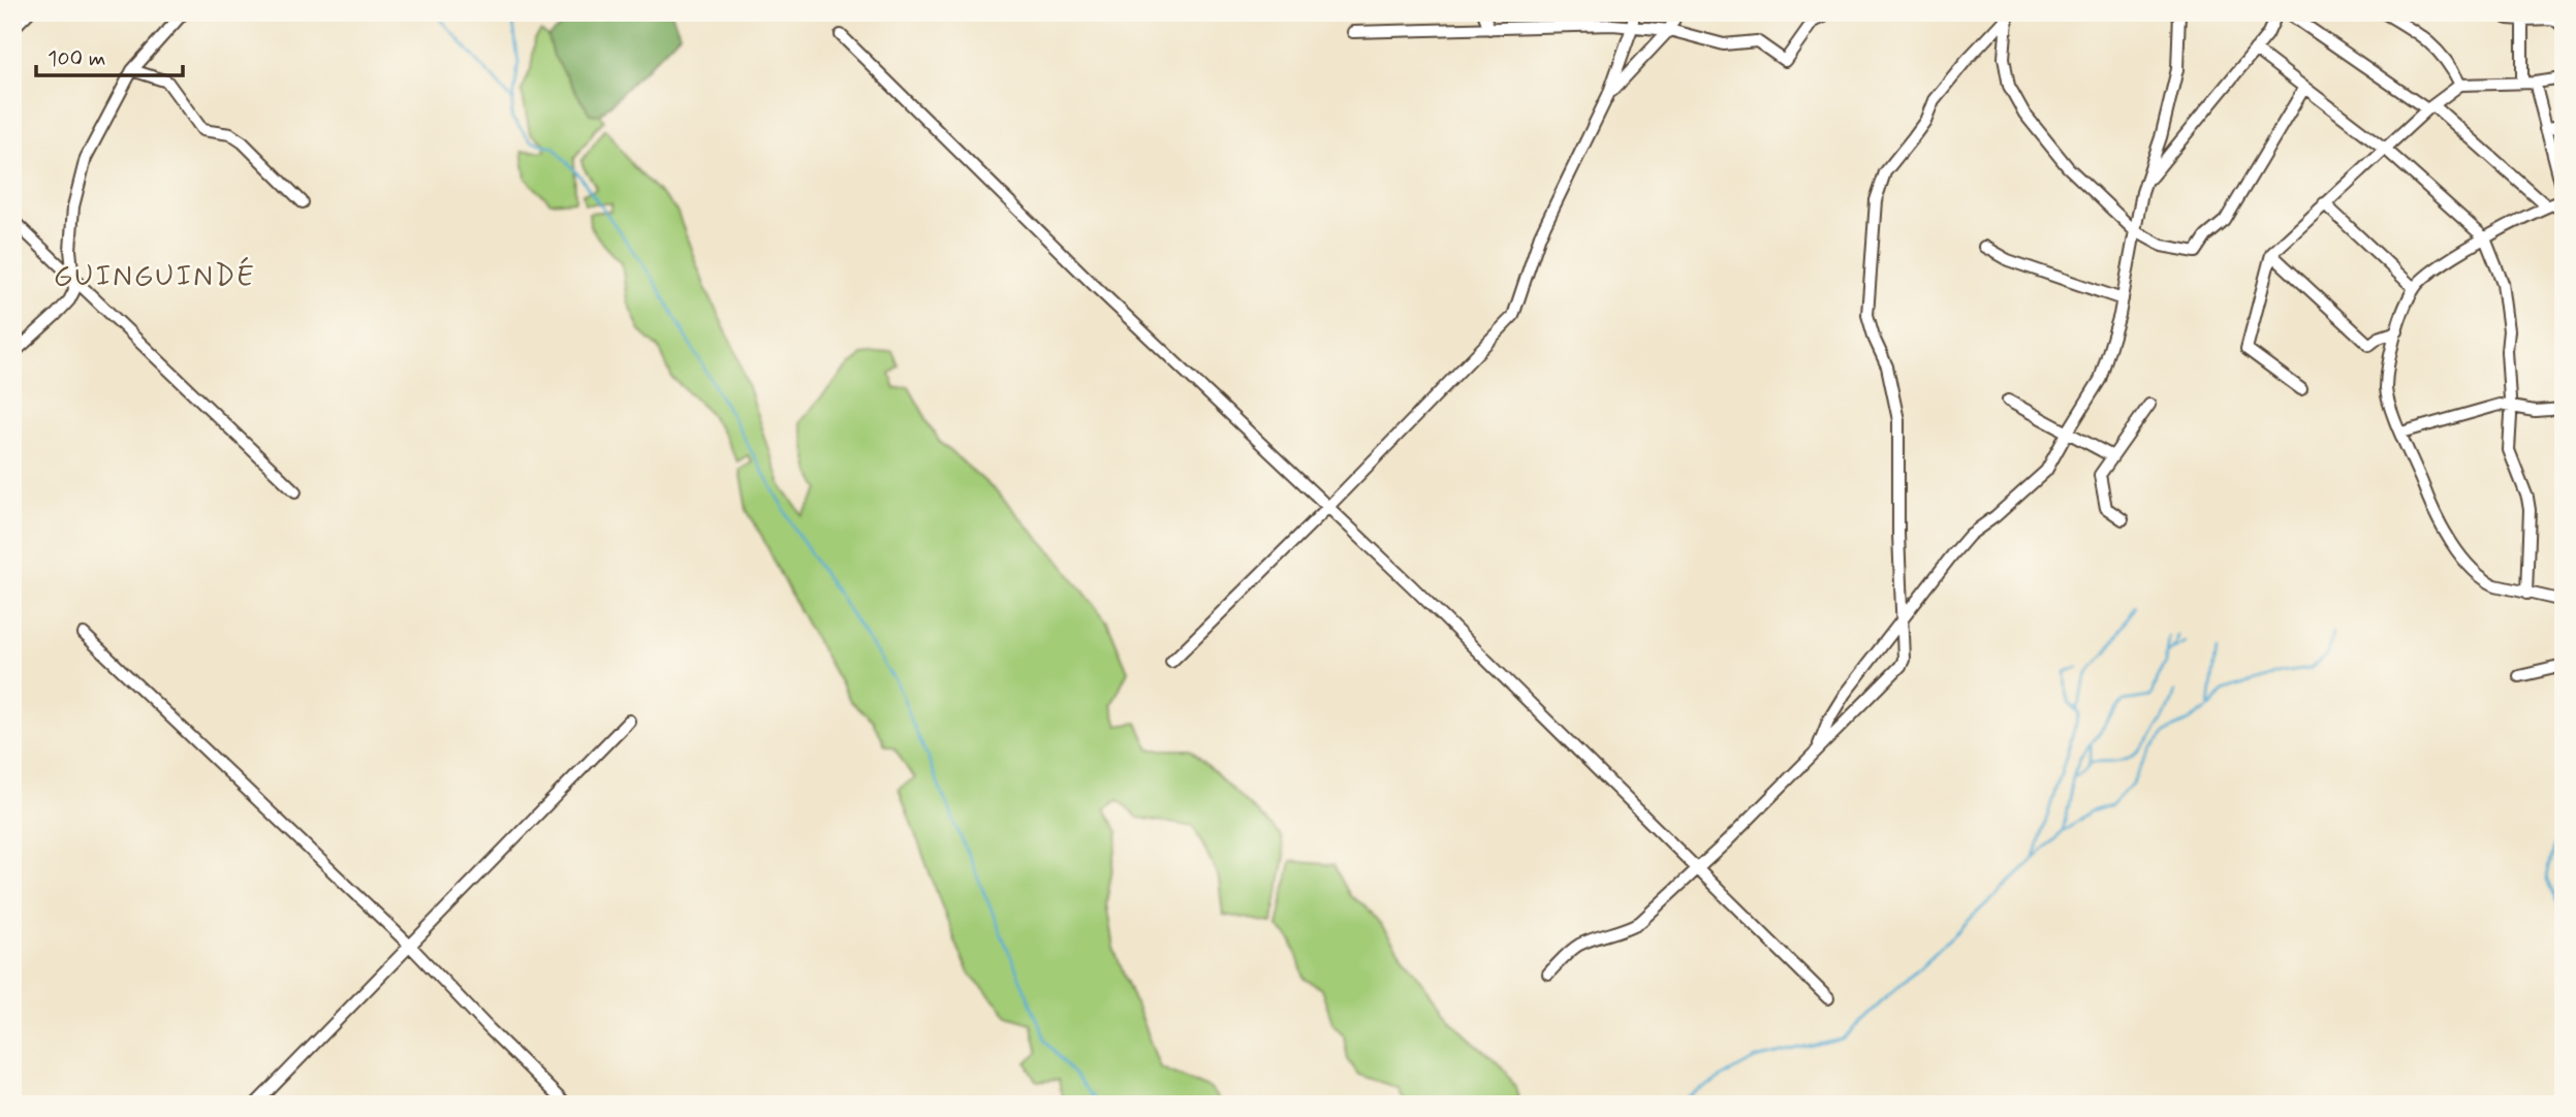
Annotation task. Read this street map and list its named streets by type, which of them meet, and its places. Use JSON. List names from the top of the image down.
{
  "districts": ["GUINGUINDÉ"],
  "scale_bar": "100 m"
}
